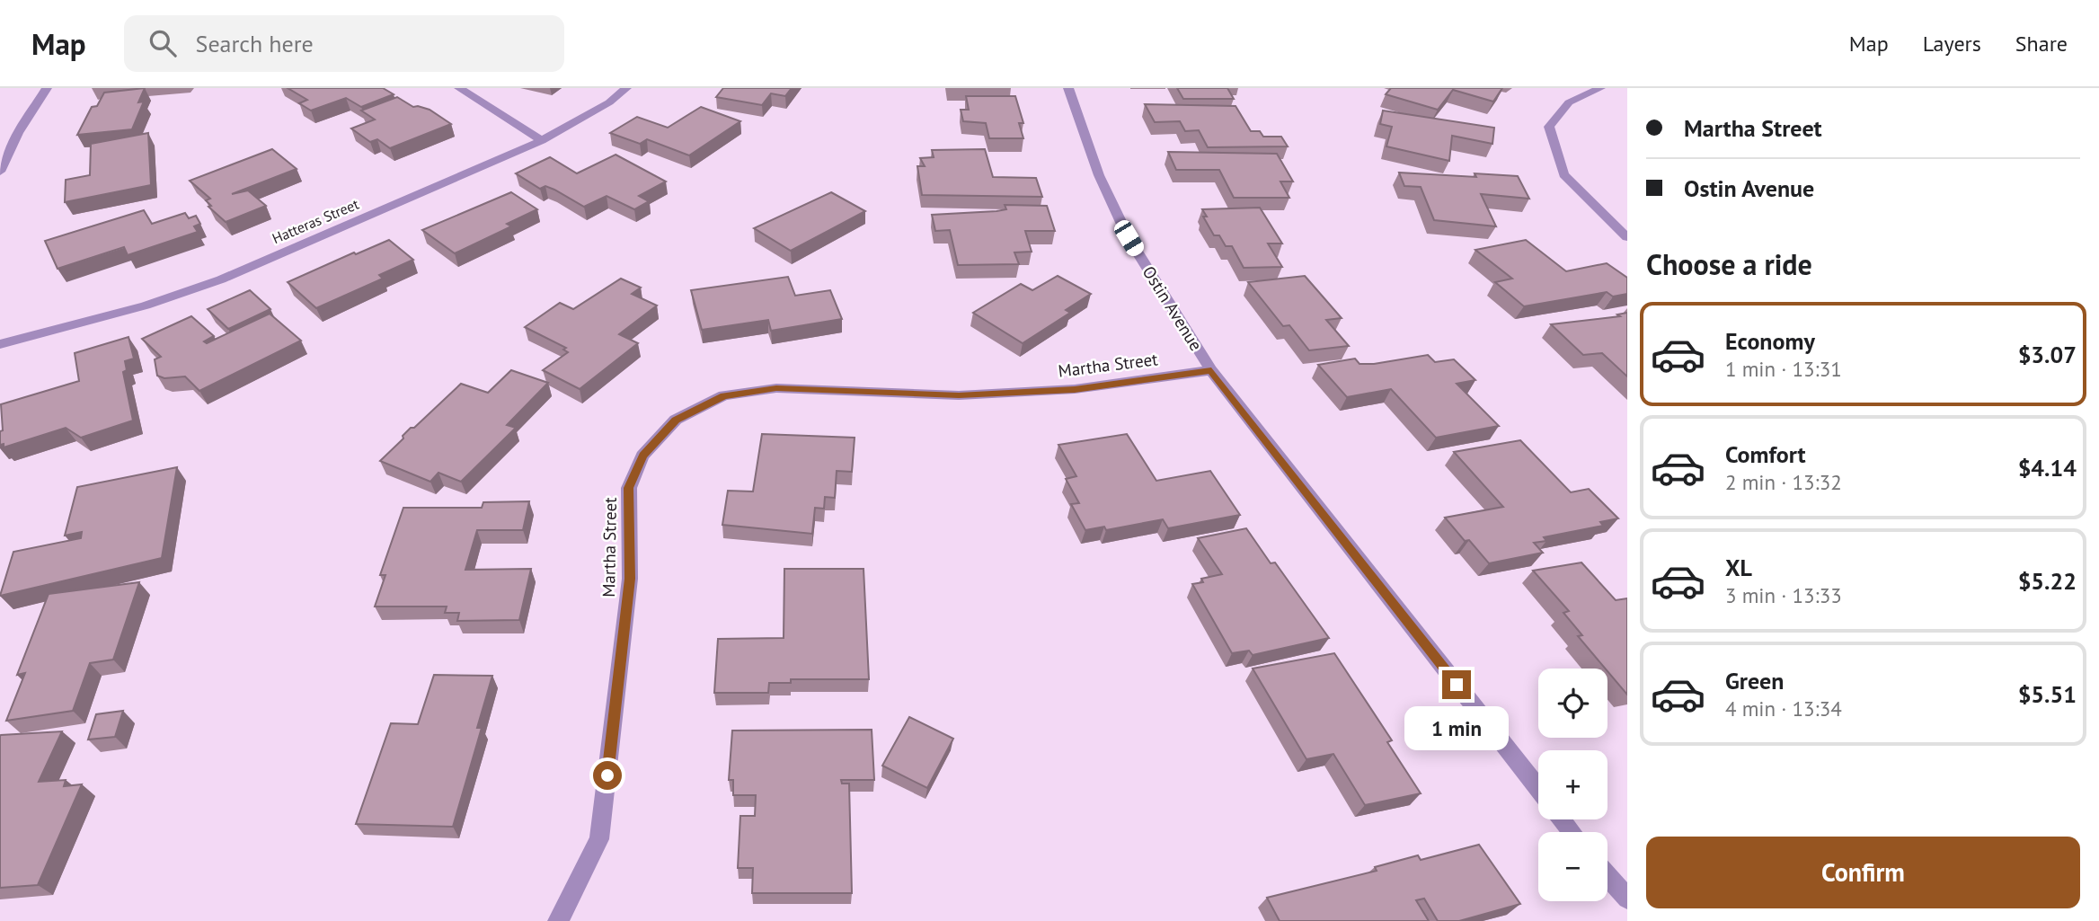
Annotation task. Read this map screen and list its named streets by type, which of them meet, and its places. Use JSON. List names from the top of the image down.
{
  "streets": {
    "street": ["Hatteras Street", "Ostin Avenue", "Martha Street"]
  },
  "crossings": [
    ["Ostin Avenue", "Martha Street"]
  ],
  "page": {
    "header": "Map",
    "search": "Search here",
    "nav": ["Map", "Layers", "Share"],
    "banner": ["Martha Street", "Ostin Avenue"],
    "heading": "Choose a ride",
    "list": [
      {
        "name": "Economy",
        "note": "1 min · 13:31",
        "value": "$3.07"
      },
      {
        "name": "Comfort",
        "note": "2 min · 13:32",
        "value": "$4.14"
      },
      {
        "name": "XL",
        "note": "3 min · 13:33",
        "value": "$5.22"
      },
      {
        "name": "Green",
        "note": "4 min · 13:34",
        "value": "$5.51"
      }
    ],
    "map_buttons": ["+", "−"],
    "bubble": "1 min",
    "buttons": "Confirm"
  }
}
